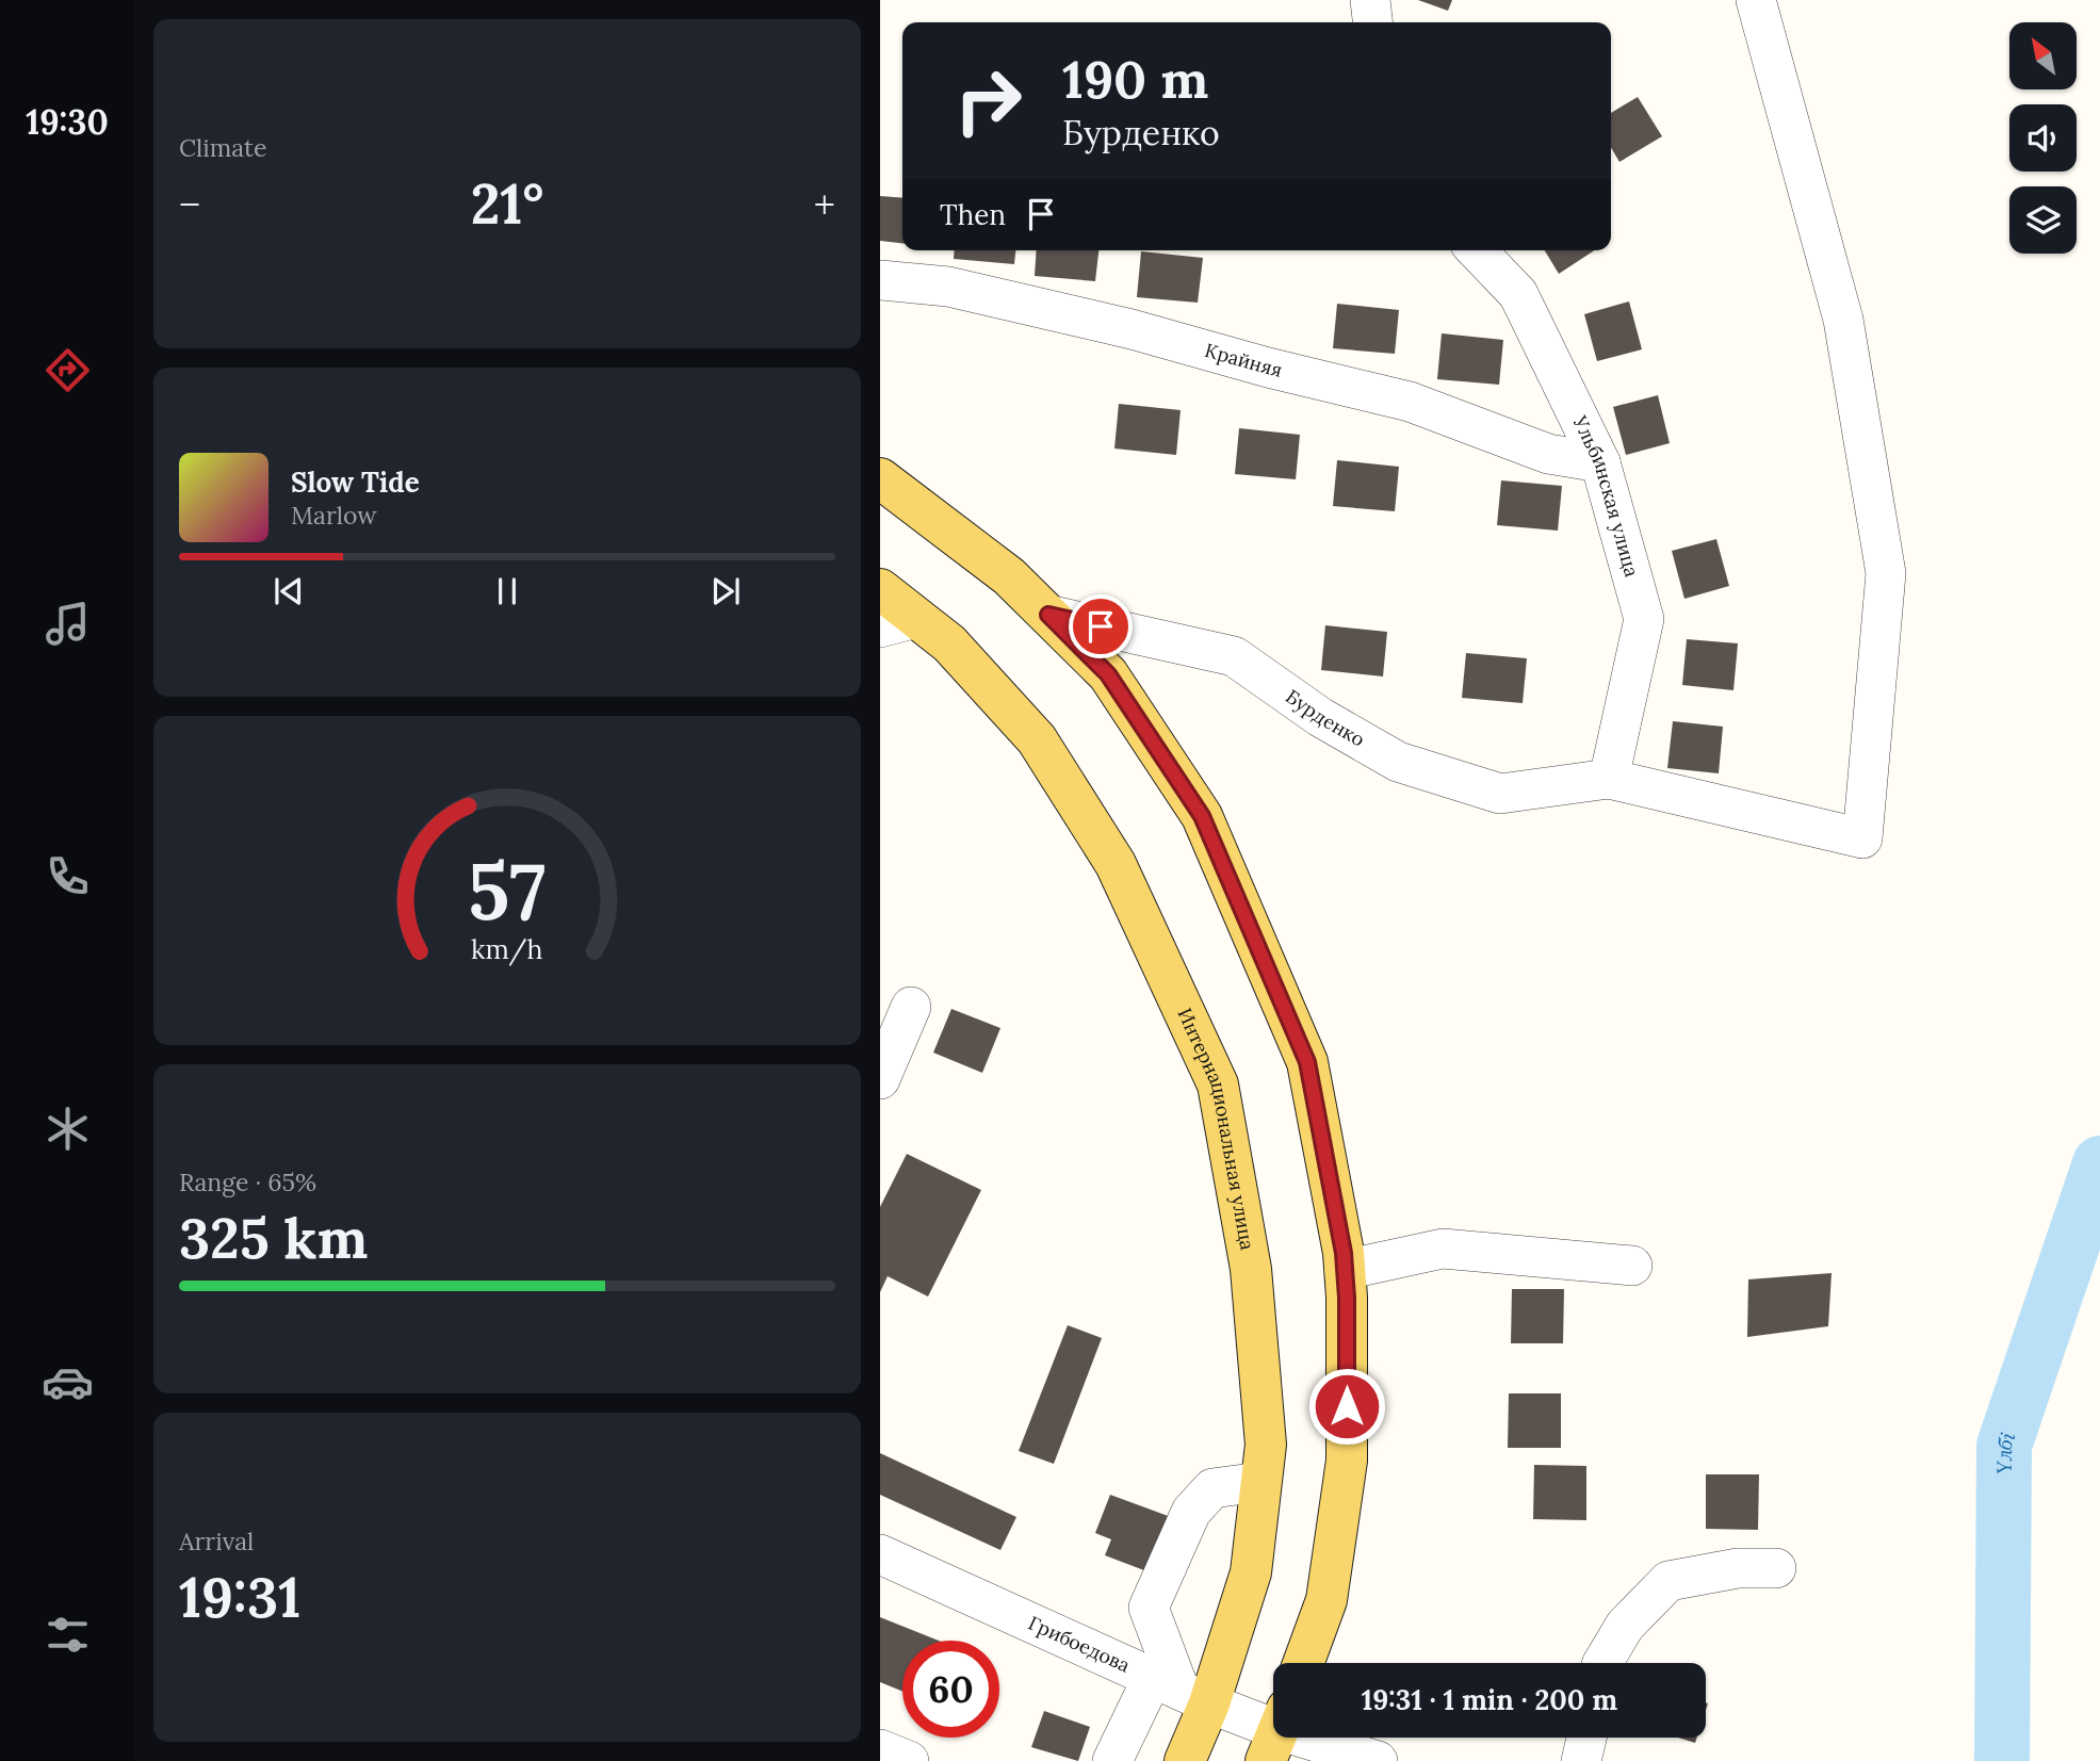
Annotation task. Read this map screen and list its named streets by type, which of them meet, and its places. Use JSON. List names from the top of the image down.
{
  "streets": {
    "main road": ["Интернациональная улица"],
    "street": [
      "Крайняя",
      "Ульбинская улица",
      "Бурденко",
      "Грибоедова"
    ]
  },
  "crossings": [
    ["Крайняя", "Ульбинская улица"],
    ["Ульбинская улица", "Бурденко"],
    ["Интернациональная улица", "Грибоедова"]
  ],
  "water": ["Үлбі"],
  "north": "top left",
  "page": {
    "tabs": "19:30",
    "tile": [
      "Climate",
      ["Range · 65%", "325 km"],
      ["Arrival", "19:31"]
    ],
    "turn": ["190 m", "Бурденко"],
    "heat": ["−", "21°", "+"],
    "then": "Then",
    "song": ["Slow Tide", "Marlow"],
    "limit": "60",
    "trip": "19:31 · 1 min · 200 m",
    "gauge": ["57", "km/h"]
  }
}
